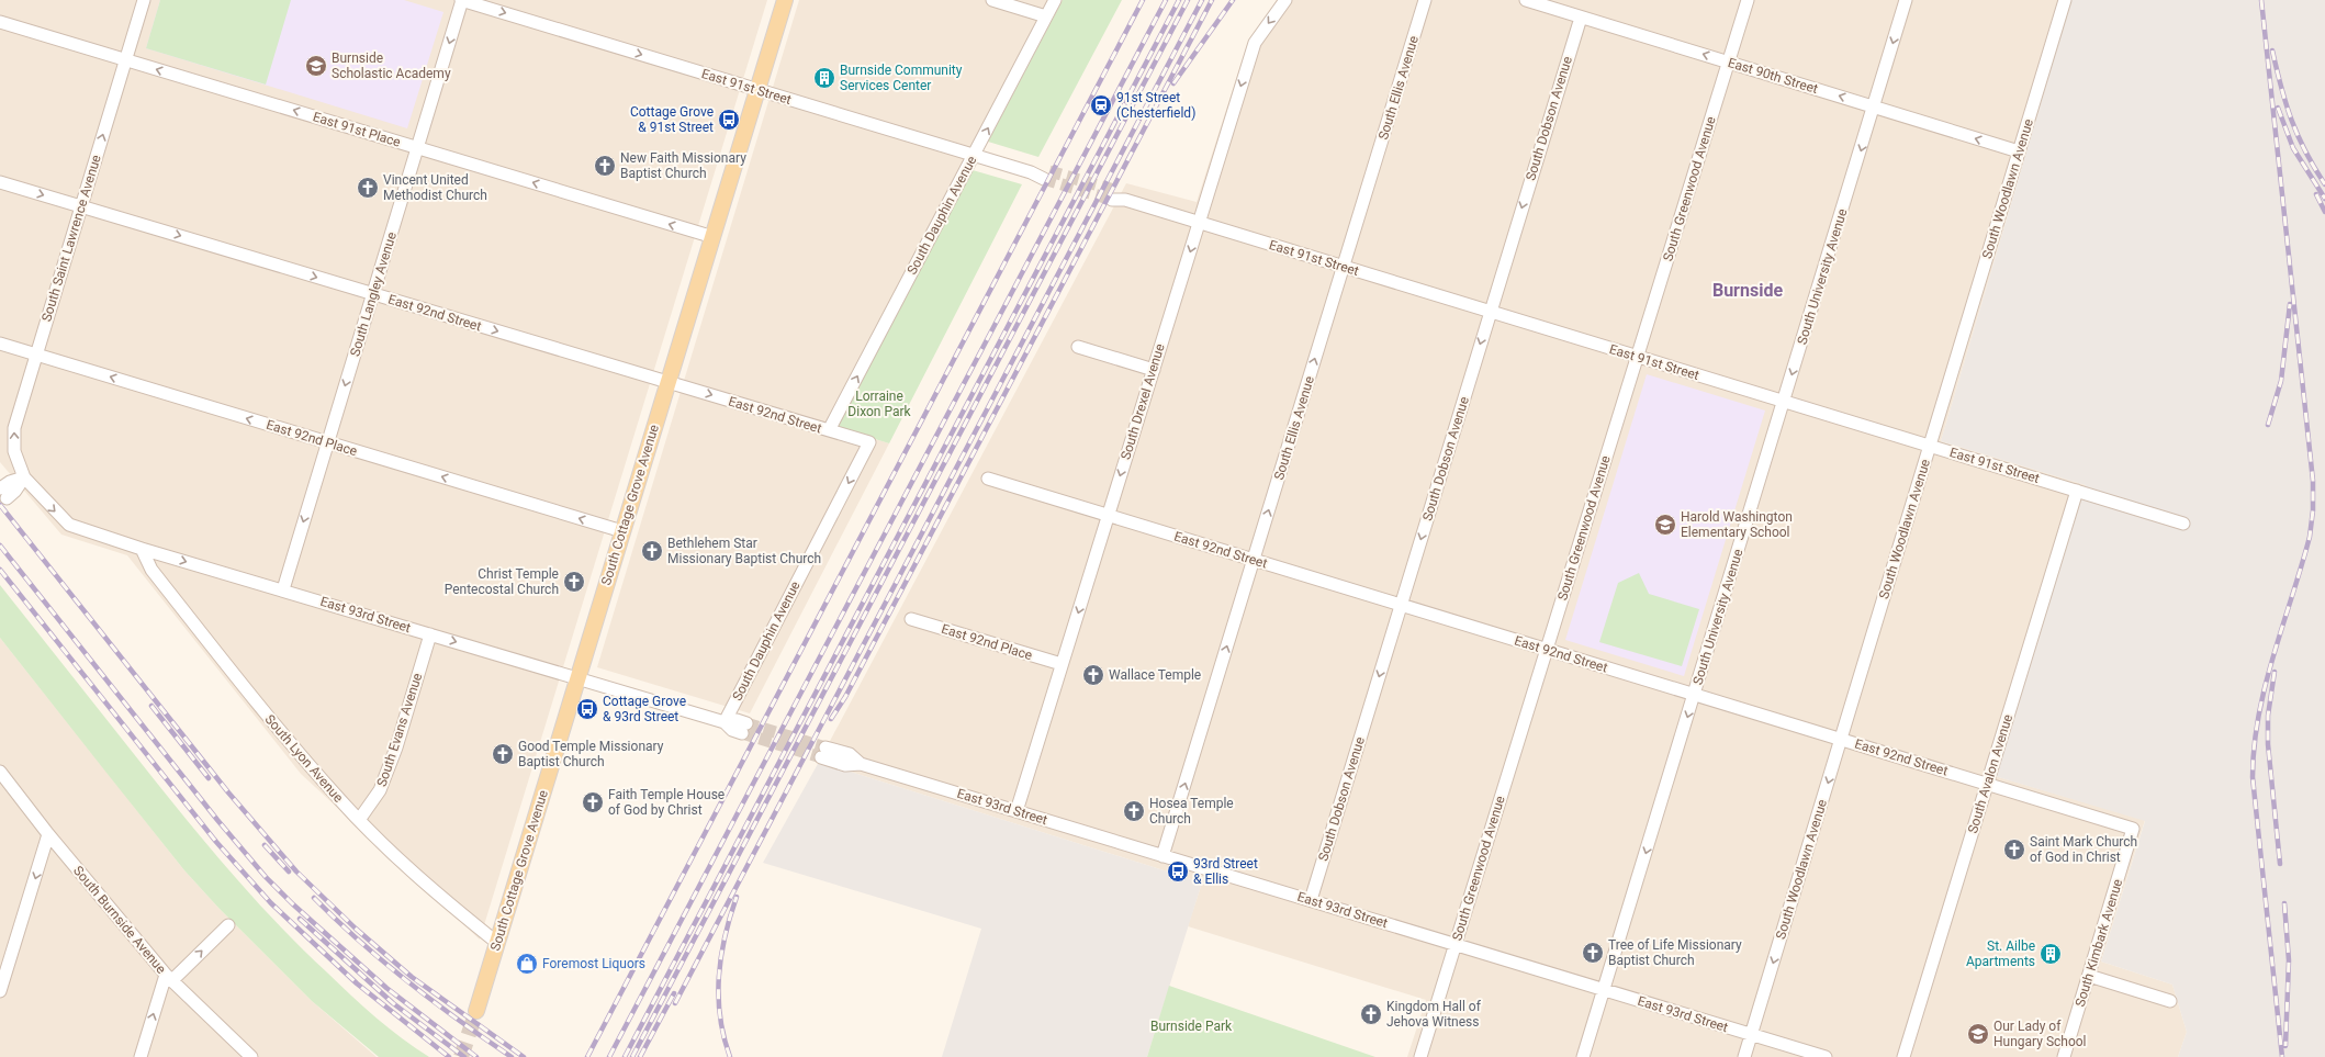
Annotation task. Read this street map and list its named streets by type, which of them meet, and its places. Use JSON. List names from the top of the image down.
{
  "streets": {
    "main road": ["South Cottage Grove Avenue"],
    "street": [
      "East 90th Street",
      "East 91st Street",
      "South Ellis Avenue",
      "South Dobson Avenue",
      "East 91st Place",
      "South Greenwood Avenue",
      "South Woodlawn Avenue",
      "South Dauphin Avenue",
      "South Saint Lawrence Avenue",
      "South University Avenue",
      "South Langley Avenue",
      "East 92nd Street",
      "South Drexel Avenue",
      "East 92nd Place",
      "East 93rd Street",
      "South Evans Avenue",
      "South Lyon Avenue",
      "South Avalon Avenue",
      "South Burnside Avenue",
      "South Kimbark Avenue"
    ]
  },
  "crossings": [
    ["East 90th Street", "South Dobson Avenue"],
    ["East 90th Street", "South Greenwood Avenue"],
    ["East 90th Street", "South Woodlawn Avenue"],
    ["East 90th Street", "South University Avenue"],
    ["East 91st Street", "South Ellis Avenue"],
    ["East 91st Street", "South Dobson Avenue"],
    ["East 91st Street", "South Greenwood Avenue"],
    ["East 91st Street", "South Woodlawn Avenue"],
    ["East 91st Street", "South Dauphin Avenue"],
    ["East 91st Street", "South University Avenue"],
    ["East 91st Street", "South Langley Avenue"],
    ["East 91st Street", "South Drexel Avenue"],
    ["East 91st Street", "South Cottage Grove Avenue"],
    ["East 91st Street", "South Avalon Avenue"],
    ["South Ellis Avenue", "East 92nd Street"],
    ["South Ellis Avenue", "East 93rd Street"],
    ["South Dobson Avenue", "East 92nd Street"],
    ["South Dobson Avenue", "East 93rd Street"],
    ["East 91st Place", "South Saint Lawrence Avenue"],
    ["East 91st Place", "South Langley Avenue"],
    ["East 91st Place", "South Cottage Grove Avenue"],
    ["South Greenwood Avenue", "East 92nd Street"],
    ["South Greenwood Avenue", "East 93rd Street"],
    ["South Woodlawn Avenue", "East 92nd Street"],
    ["South Woodlawn Avenue", "East 93rd Street"],
    ["South Dauphin Avenue", "East 92nd Street"],
    ["South Dauphin Avenue", "East 93rd Street"],
    ["South Saint Lawrence Avenue", "East 92nd Street"],
    ["South Saint Lawrence Avenue", "East 92nd Place"],
    ["South Saint Lawrence Avenue", "East 93rd Street"],
    ["South University Avenue", "East 92nd Street"],
    ["South University Avenue", "East 93rd Street"],
    ["South Langley Avenue", "East 92nd Street"],
    ["South Langley Avenue", "East 92nd Place"],
    ["South Langley Avenue", "East 93rd Street"],
    ["East 92nd Street", "South Drexel Avenue"],
    ["East 92nd Street", "South Cottage Grove Avenue"],
    ["East 92nd Street", "South Avalon Avenue"],
    ["East 92nd Street", "South Kimbark Avenue"],
    ["South Drexel Avenue", "East 92nd Place"],
    ["South Drexel Avenue", "East 93rd Street"],
    ["East 92nd Place", "South Cottage Grove Avenue"],
    ["South Cottage Grove Avenue", "East 93rd Street"],
    ["South Cottage Grove Avenue", "South Lyon Avenue"],
    ["East 93rd Street", "South Evans Avenue"],
    ["East 93rd Street", "South Lyon Avenue"],
    ["South Evans Avenue", "South Lyon Avenue"]
  ],
  "one_way": [
    "East 90th Street",
    "South Ellis Avenue",
    "South Dobson Avenue",
    "East 91st Place",
    "South Saint Lawrence Avenue",
    "South University Avenue",
    "South Langley Avenue",
    "East 92nd Street",
    "South Drexel Avenue",
    "East 92nd Place"
  ],
  "districts": ["Burnside"],
  "parks": ["Lorraine Dixon Park", "Burnside Park"],
  "places": {
    "school or university": ["Burnside Scholastic Academy", "Harold Washington Elementary School", "Our Lady of Hungary School"],
    "building": ["Burnside Community Services Center", "St. Ailbe Apartments"],
    "station": ["91st Street (Chesterfield)"],
    "bus stop": ["Cottage Grove & 91st Street", "Cottage Grove & 93rd Street", "93rd Street & Ellis"],
    "church": [
      "New Faith Missionary Baptist Church",
      "Vincent United Methodist Church",
      "Bethlehem Star Missionary Baptist Church",
      "Christ Temple Pentecostal Church",
      "Wallace Temple",
      "Good Temple Missionary Baptist Church",
      "Faith Temple House of God by Christ",
      "Hosea Temple Church",
      "Saint Mark Church of God in Christ",
      "Tree of Life Missionary Baptist Church",
      "Kingdom Hall of Jehova Witness"
    ],
    "shop": ["Foremost Liquors"]
  }
}
